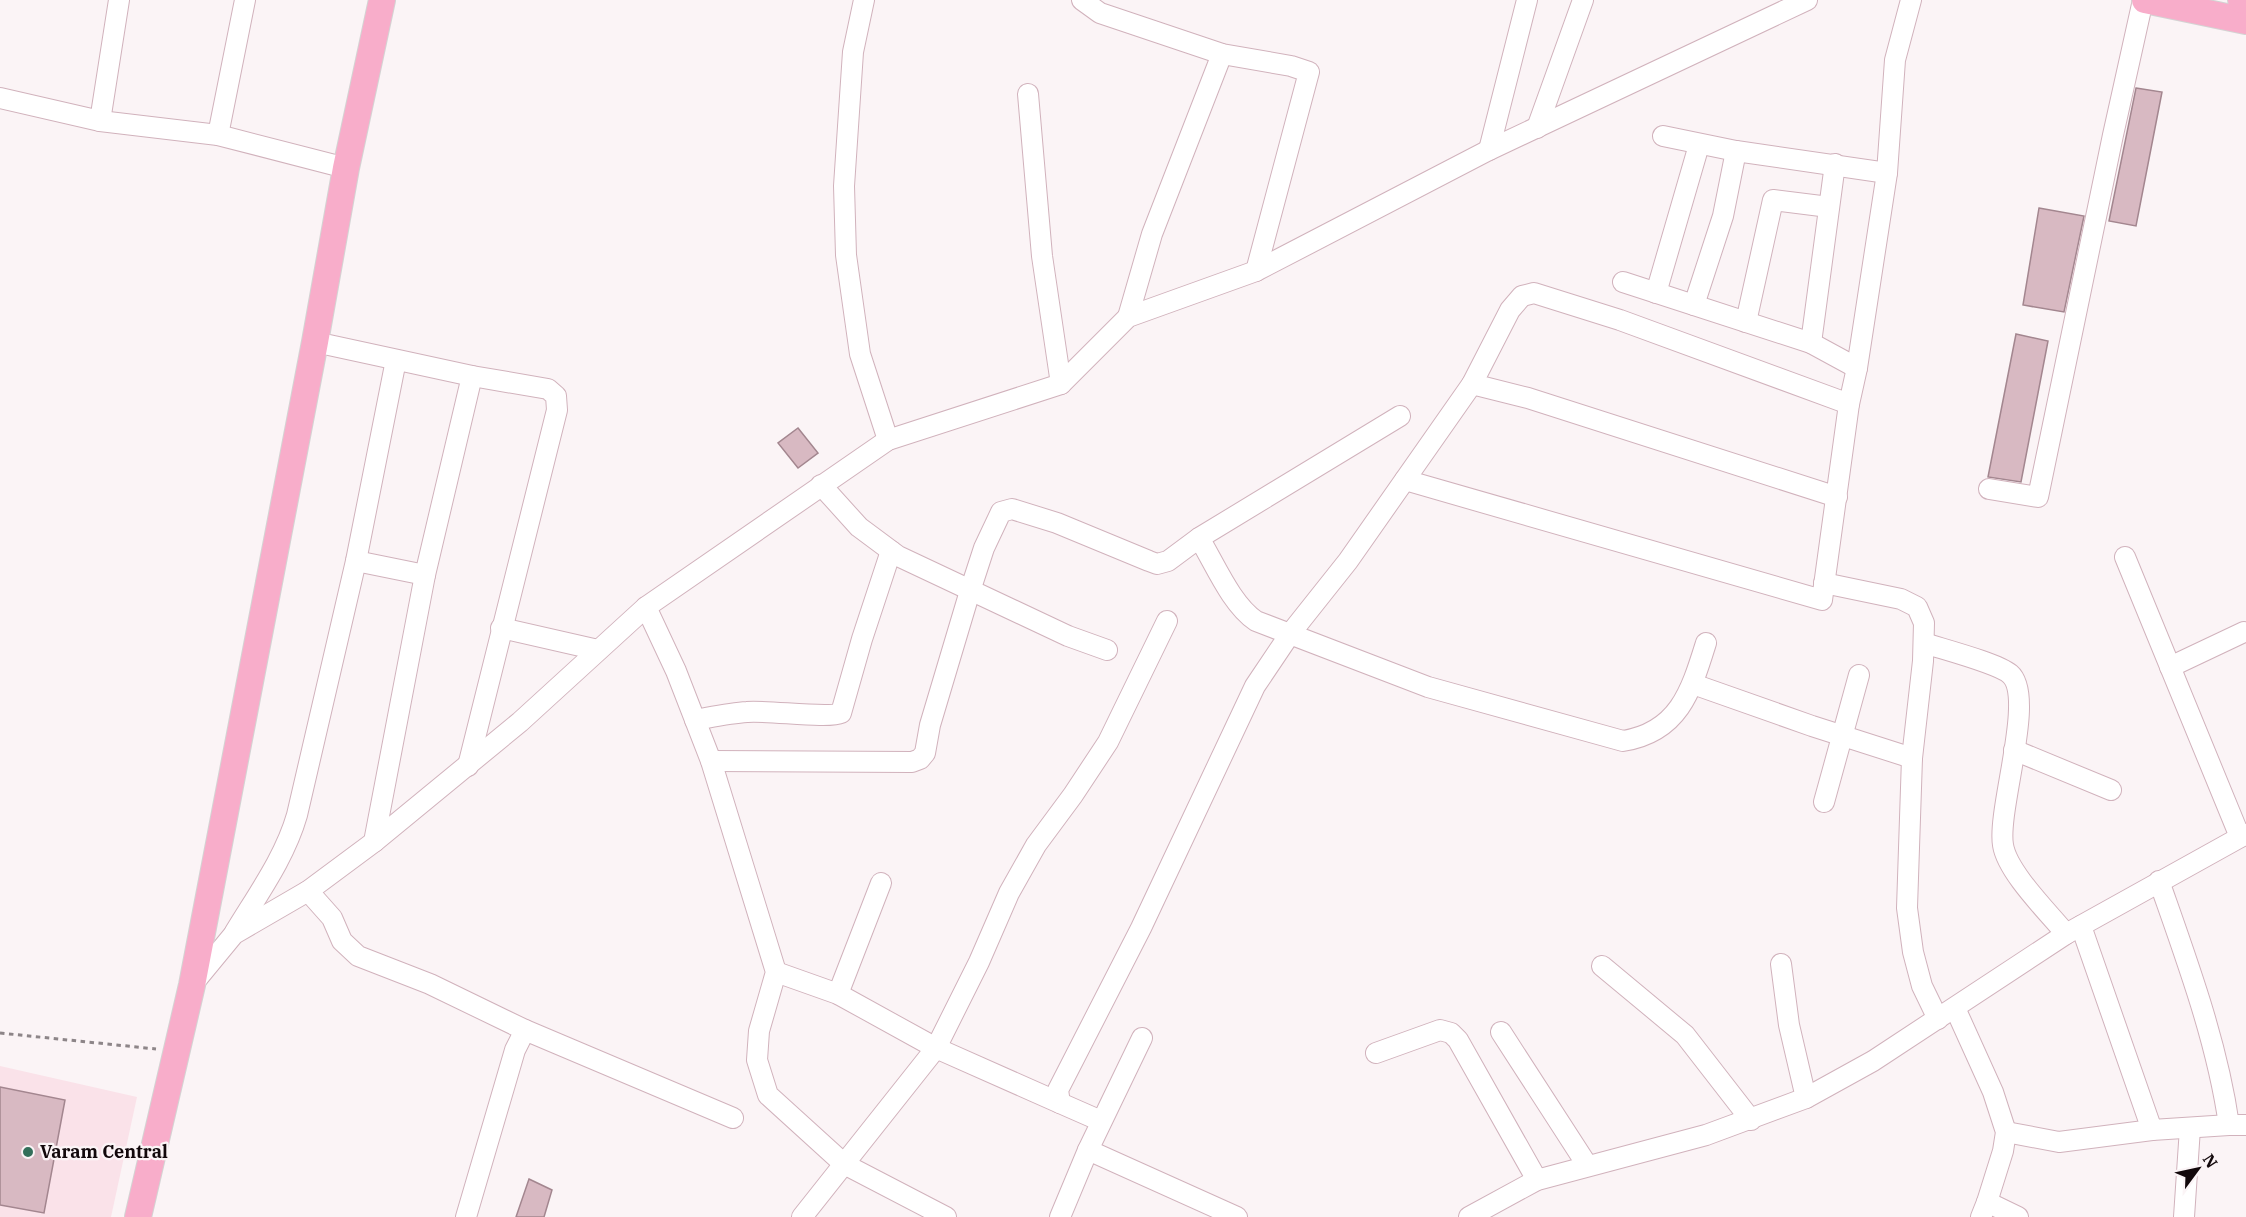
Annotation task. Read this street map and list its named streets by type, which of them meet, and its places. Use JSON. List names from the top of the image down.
{
  "places": ["Varam Central"],
  "north": "top right"
}
